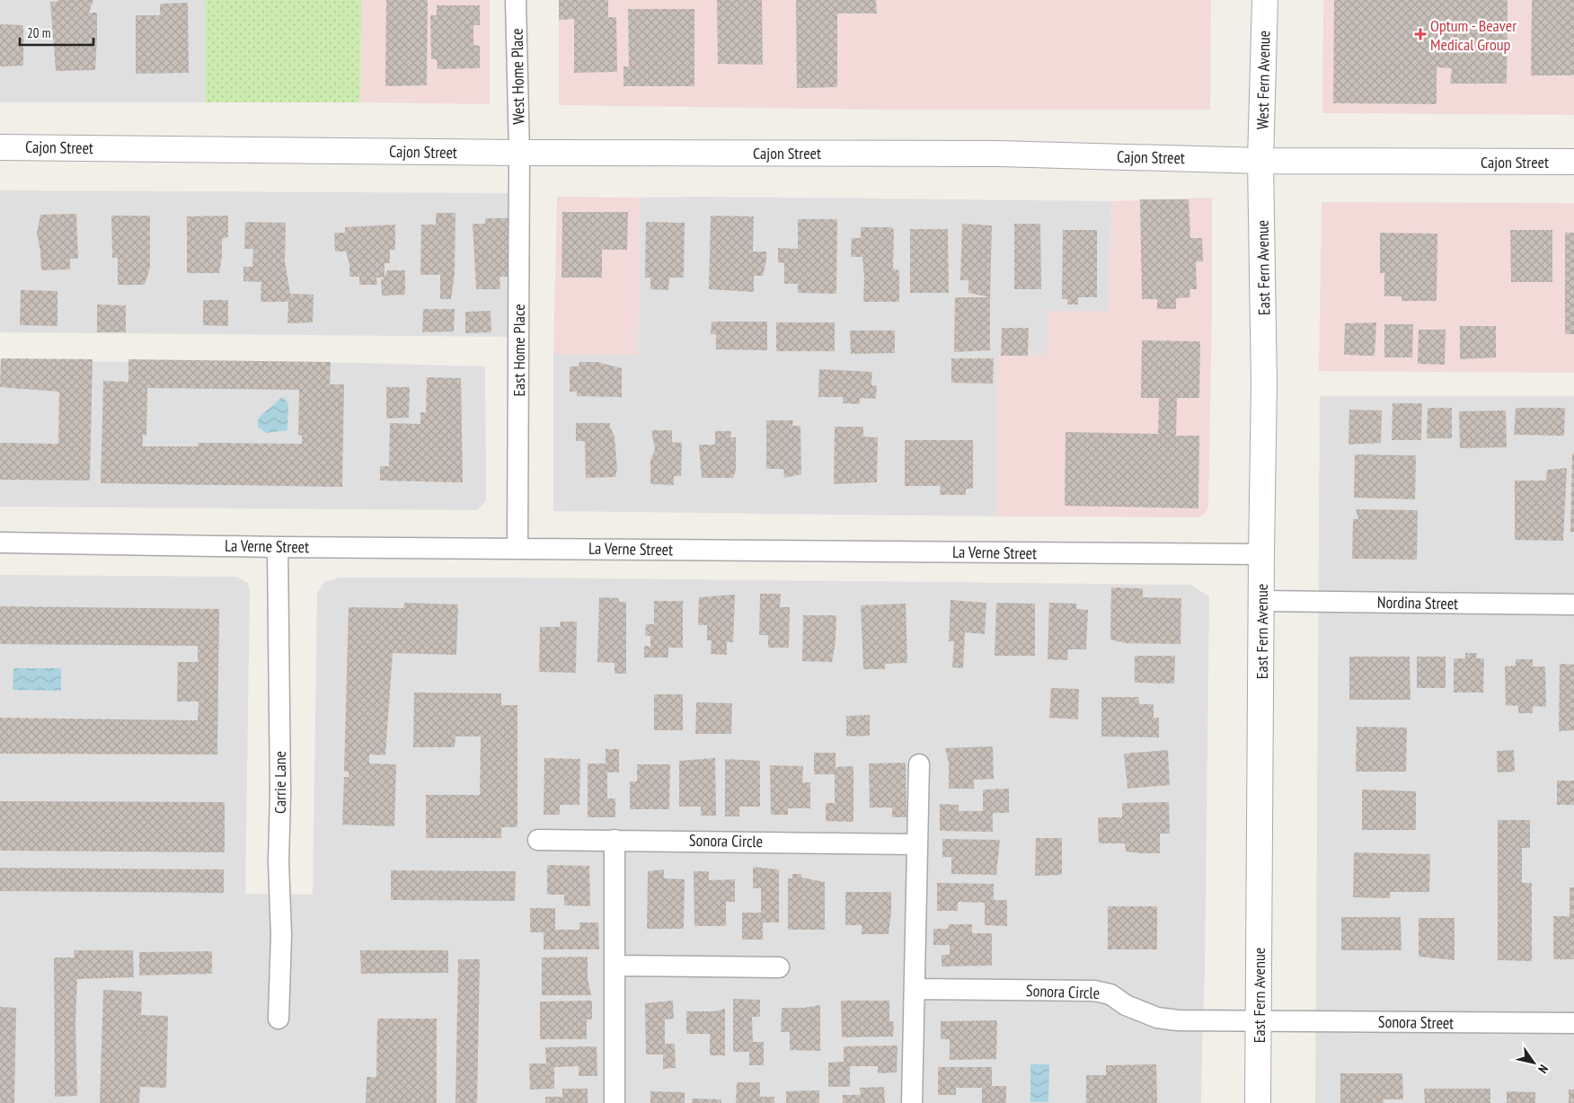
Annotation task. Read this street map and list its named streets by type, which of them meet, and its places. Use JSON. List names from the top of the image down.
{
  "streets": {
    "street": [
      "West Home Place",
      "West Fern Avenue",
      "Cajon Street",
      "East Fern Avenue",
      "East Home Place",
      "La Verne Street",
      "Nordina Street",
      "Carrie Lane",
      "Sonora Circle",
      "Sonora Street"
    ]
  },
  "crossings": [
    ["West Home Place", "Cajon Street"],
    ["West Home Place", "East Home Place"],
    ["West Fern Avenue", "Cajon Street"],
    ["West Fern Avenue", "East Fern Avenue"],
    ["Cajon Street", "East Fern Avenue"],
    ["Cajon Street", "East Home Place"],
    ["East Fern Avenue", "La Verne Street"],
    ["East Fern Avenue", "Nordina Street"],
    ["East Fern Avenue", "Sonora Circle"],
    ["East Fern Avenue", "Sonora Street"],
    ["East Home Place", "La Verne Street"],
    ["La Verne Street", "Carrie Lane"],
    ["Sonora Circle", "Sonora Street"]
  ],
  "places": {
    "health": ["Optum - Beaver Medical Group"]
  },
  "scale_bar": "20 m",
  "north": "bottom right"
}
